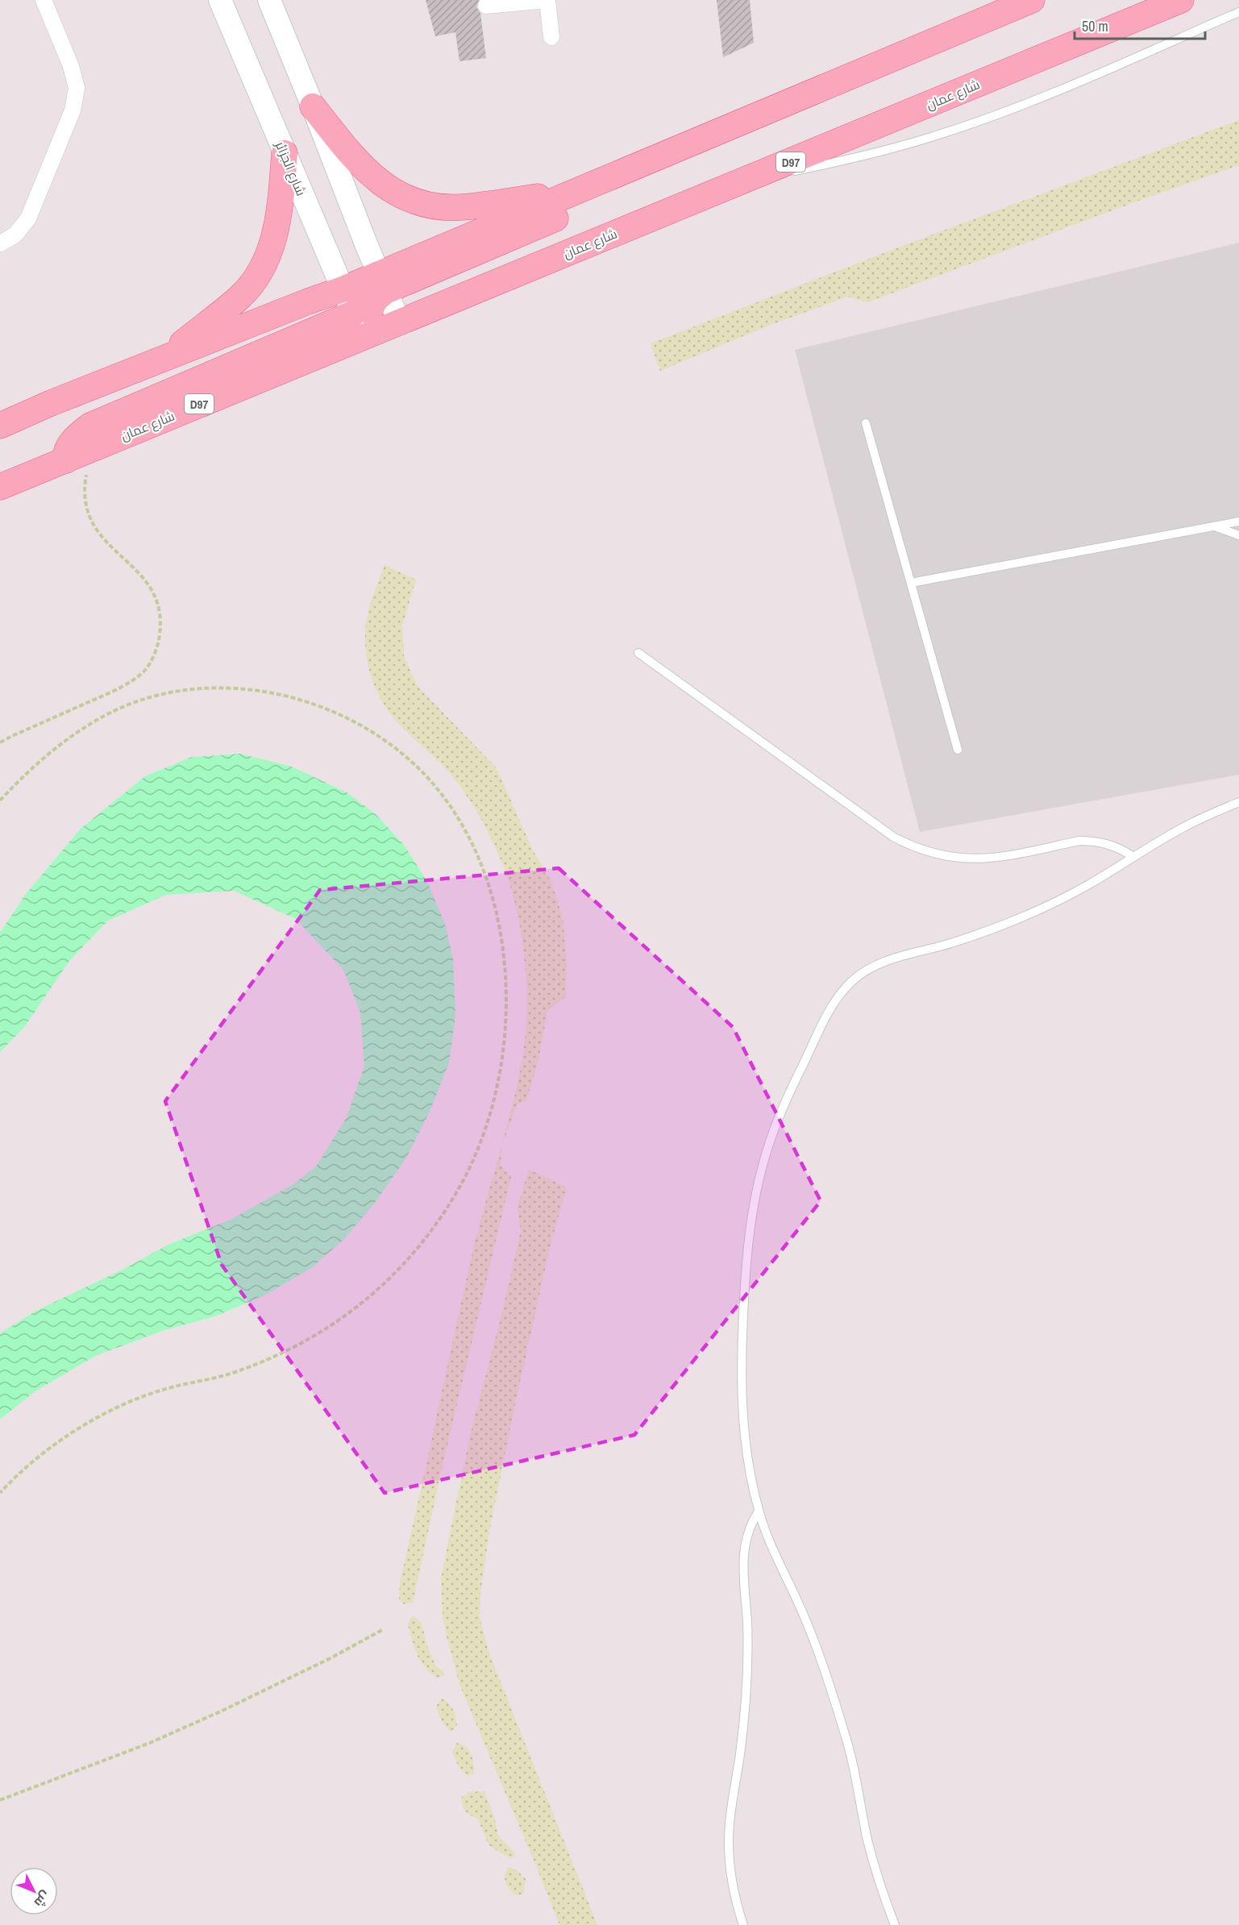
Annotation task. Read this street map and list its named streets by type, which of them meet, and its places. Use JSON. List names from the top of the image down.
{
  "streets": {
    "main road": ["شارع عمان", "D97", "شارع الجزائر"]
  },
  "crossings": [
    ["شارع عمان", "شارع الجزائر"]
  ],
  "scale_bar": "50 m",
  "north": "bottom right"
}
